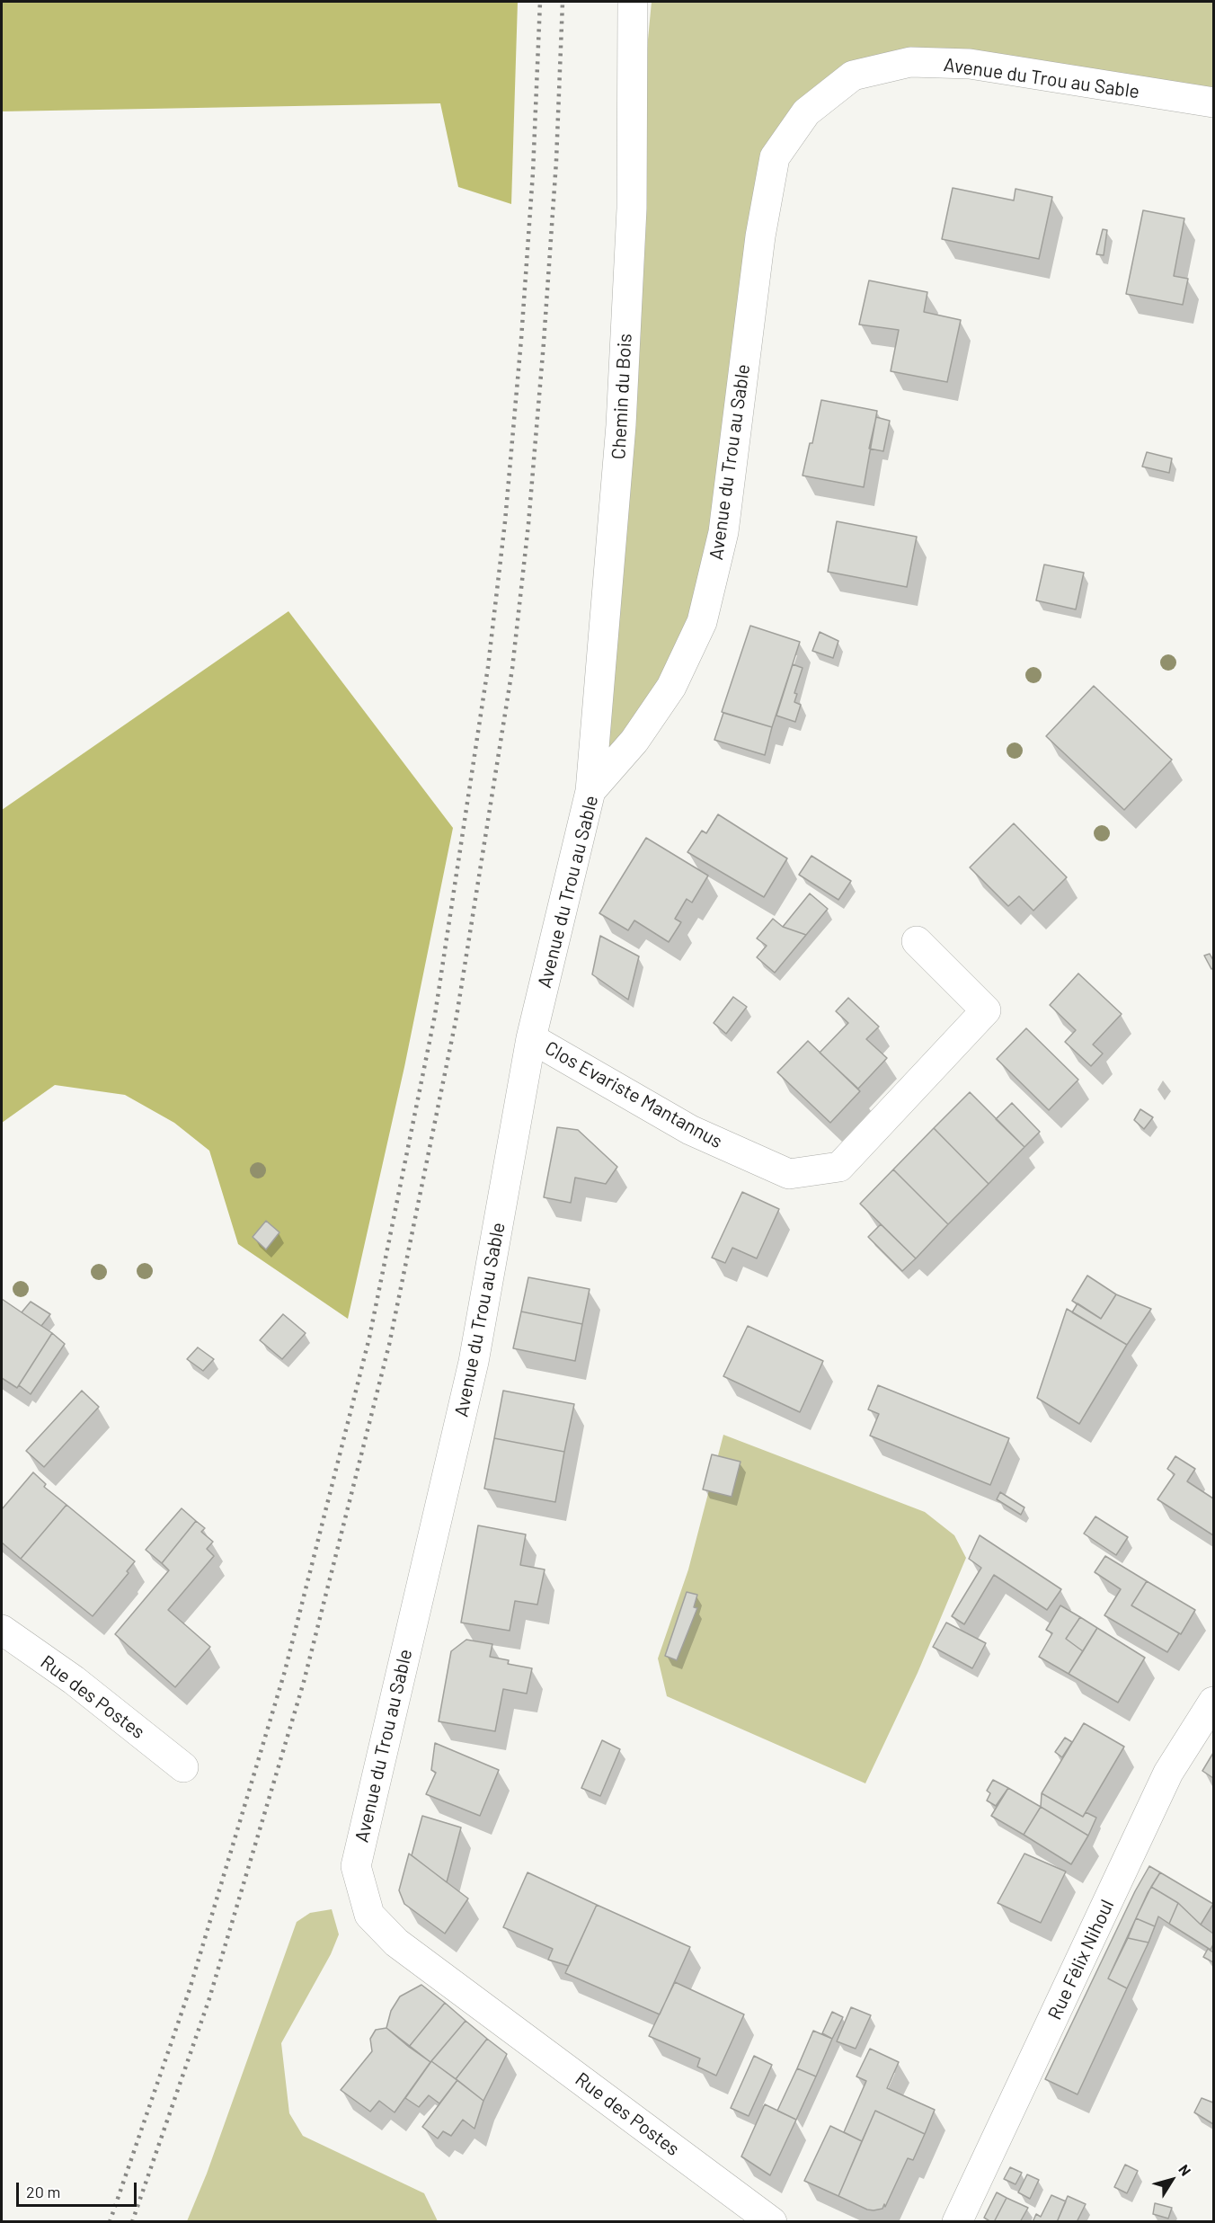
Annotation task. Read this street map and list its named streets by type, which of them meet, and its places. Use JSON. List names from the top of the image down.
{
  "streets": {
    "street": [
      "Avenue du Trou au Sable",
      "Chemin du Bois",
      "Clos Evariste Mantannus",
      "Rue des Postes",
      "Rue Félix Nihoul"
    ]
  },
  "crossings": [
    ["Avenue du Trou au Sable", "Chemin du Bois"],
    ["Avenue du Trou au Sable", "Clos Evariste Mantannus"],
    ["Avenue du Trou au Sable", "Rue des Postes"]
  ],
  "scale_bar": "20 m",
  "north": "top right"
}
